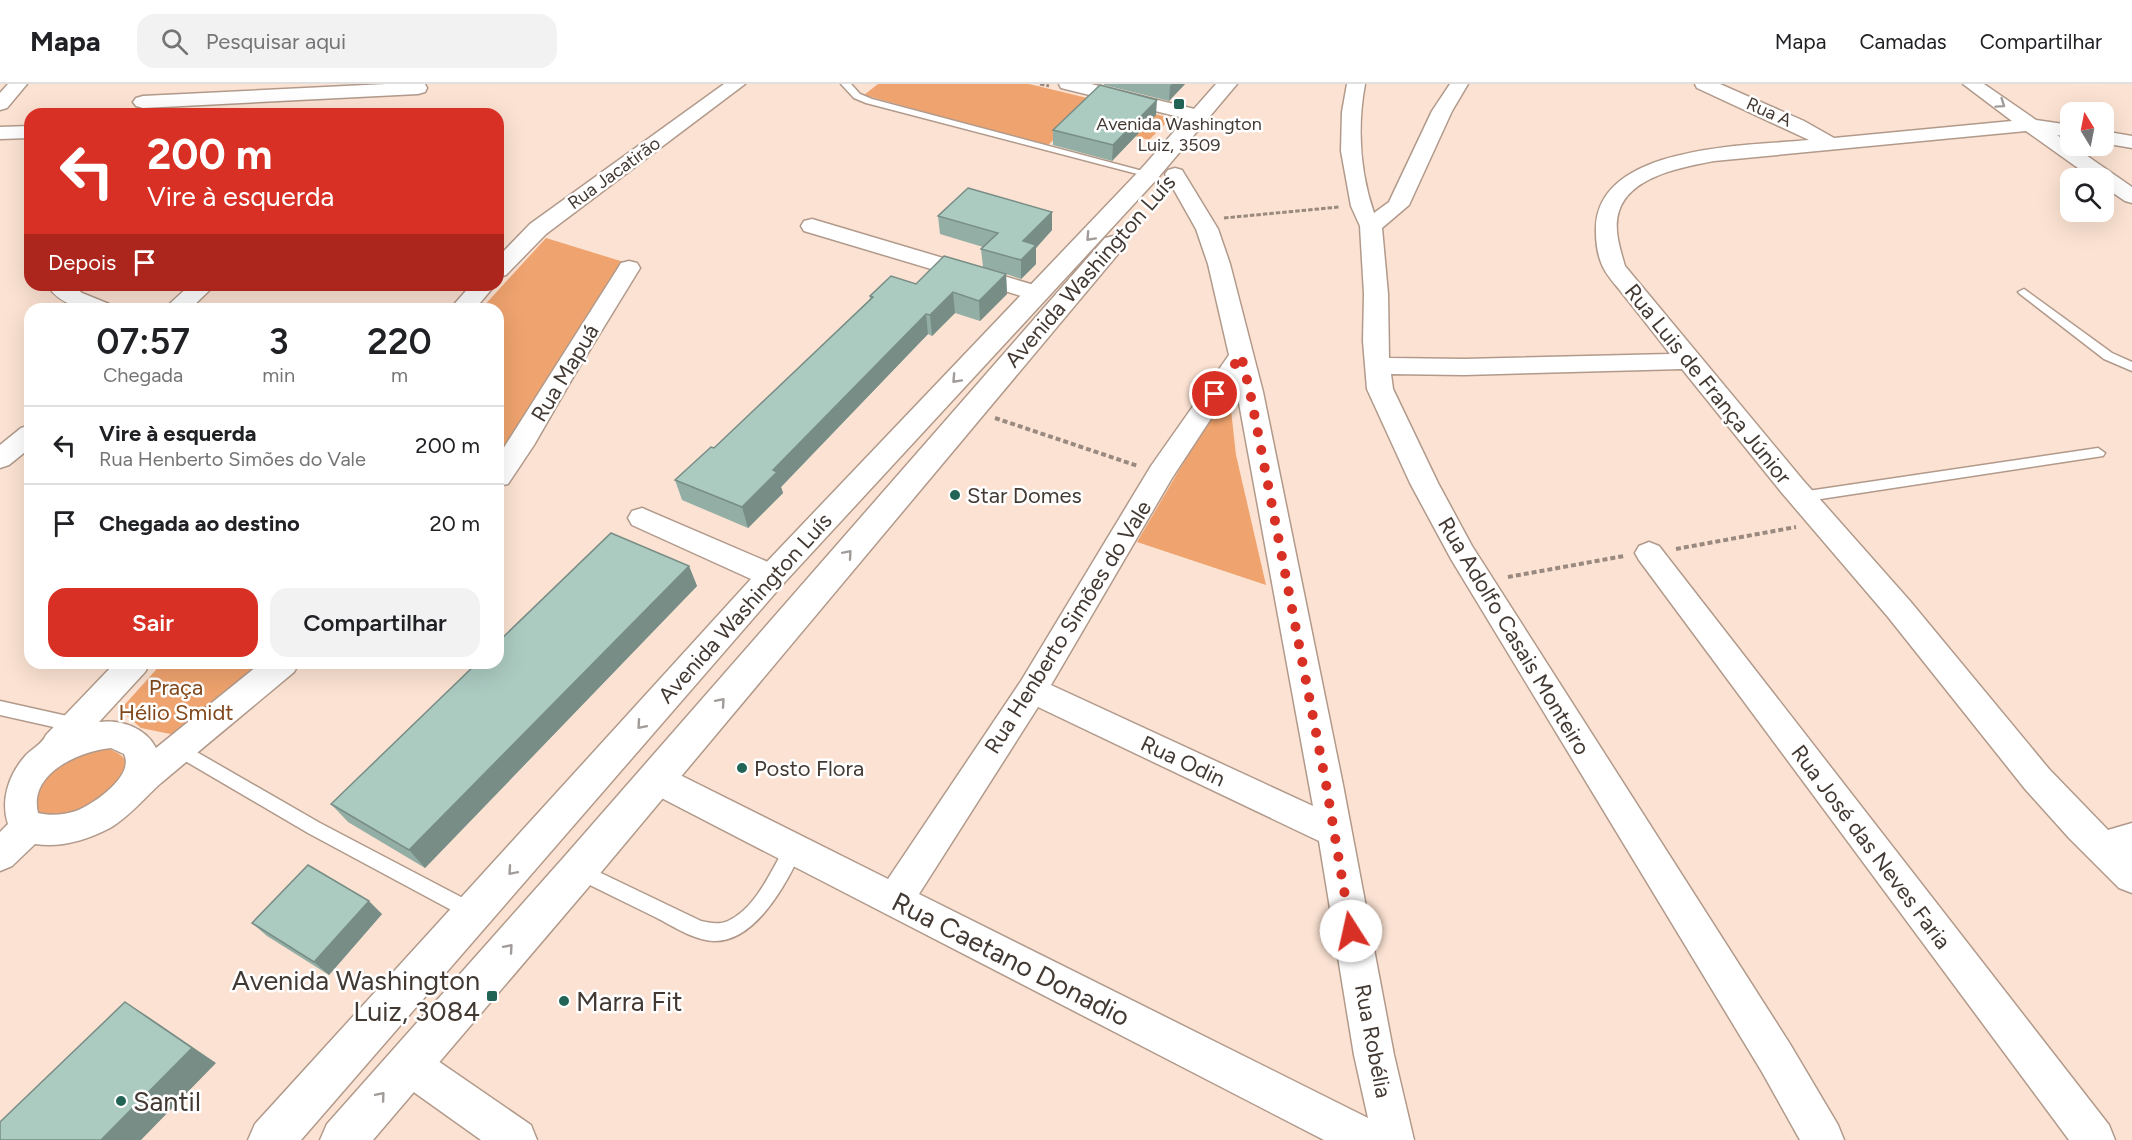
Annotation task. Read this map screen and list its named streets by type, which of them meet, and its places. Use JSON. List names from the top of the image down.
{
  "streets": {
    "highway": ["Avenida Washington Luís"],
    "street": [
      "Rua A",
      "Rua Jacatirão",
      "Rua Mapuá",
      "Rua Luis de França Júnior",
      "Rua Henberto Simões do Vale",
      "Rua Adolfo Casais Monteiro",
      "Rua Odin",
      "Rua José das Neves Faria",
      "Rua Caetano Donadio",
      "Rua Robélia"
    ]
  },
  "crossings": [
    ["Rua A", "Rua Luis de França Júnior"],
    ["Avenida Washington Luís", "Rua Caetano Donadio"],
    ["Avenida Washington Luís", "Rua Robélia"],
    ["Rua Henberto Simões do Vale", "Rua Odin"],
    ["Rua Henberto Simões do Vale", "Rua Caetano Donadio"],
    ["Rua Henberto Simões do Vale", "Rua Robélia"],
    ["Rua Odin", "Rua Robélia"]
  ],
  "parks": ["Praça Hélio Smidt"],
  "places": {
    "transit": ["Avenida Washington Luiz, 3509", "Avenida Washington Luiz, 3084"],
    "other": [
      "Star Domes",
      "Posto Flora",
      "Marra Fit",
      "Santil"
    ]
  },
  "north": "top",
  "page": {
    "header": "Mapa",
    "search": "Pesquisar aqui",
    "nav": ["Mapa", "Camadas", "Compartilhar"],
    "turn": ["200 m", "Vire à esquerda"],
    "then": "Depois",
    "eta": [
      "07:57",
      "Chegada",
      "3",
      "min",
      "220",
      "m"
    ],
    "list": [
      {
        "name": "Vire à esquerda",
        "note": "Rua Henberto Simões do Vale",
        "value": "200 m"
      },
      {
        "name": "Chegada ao destino",
        "value": "20 m"
      }
    ],
    "buttons": ["Sair", "Compartilhar"]
  }
}
